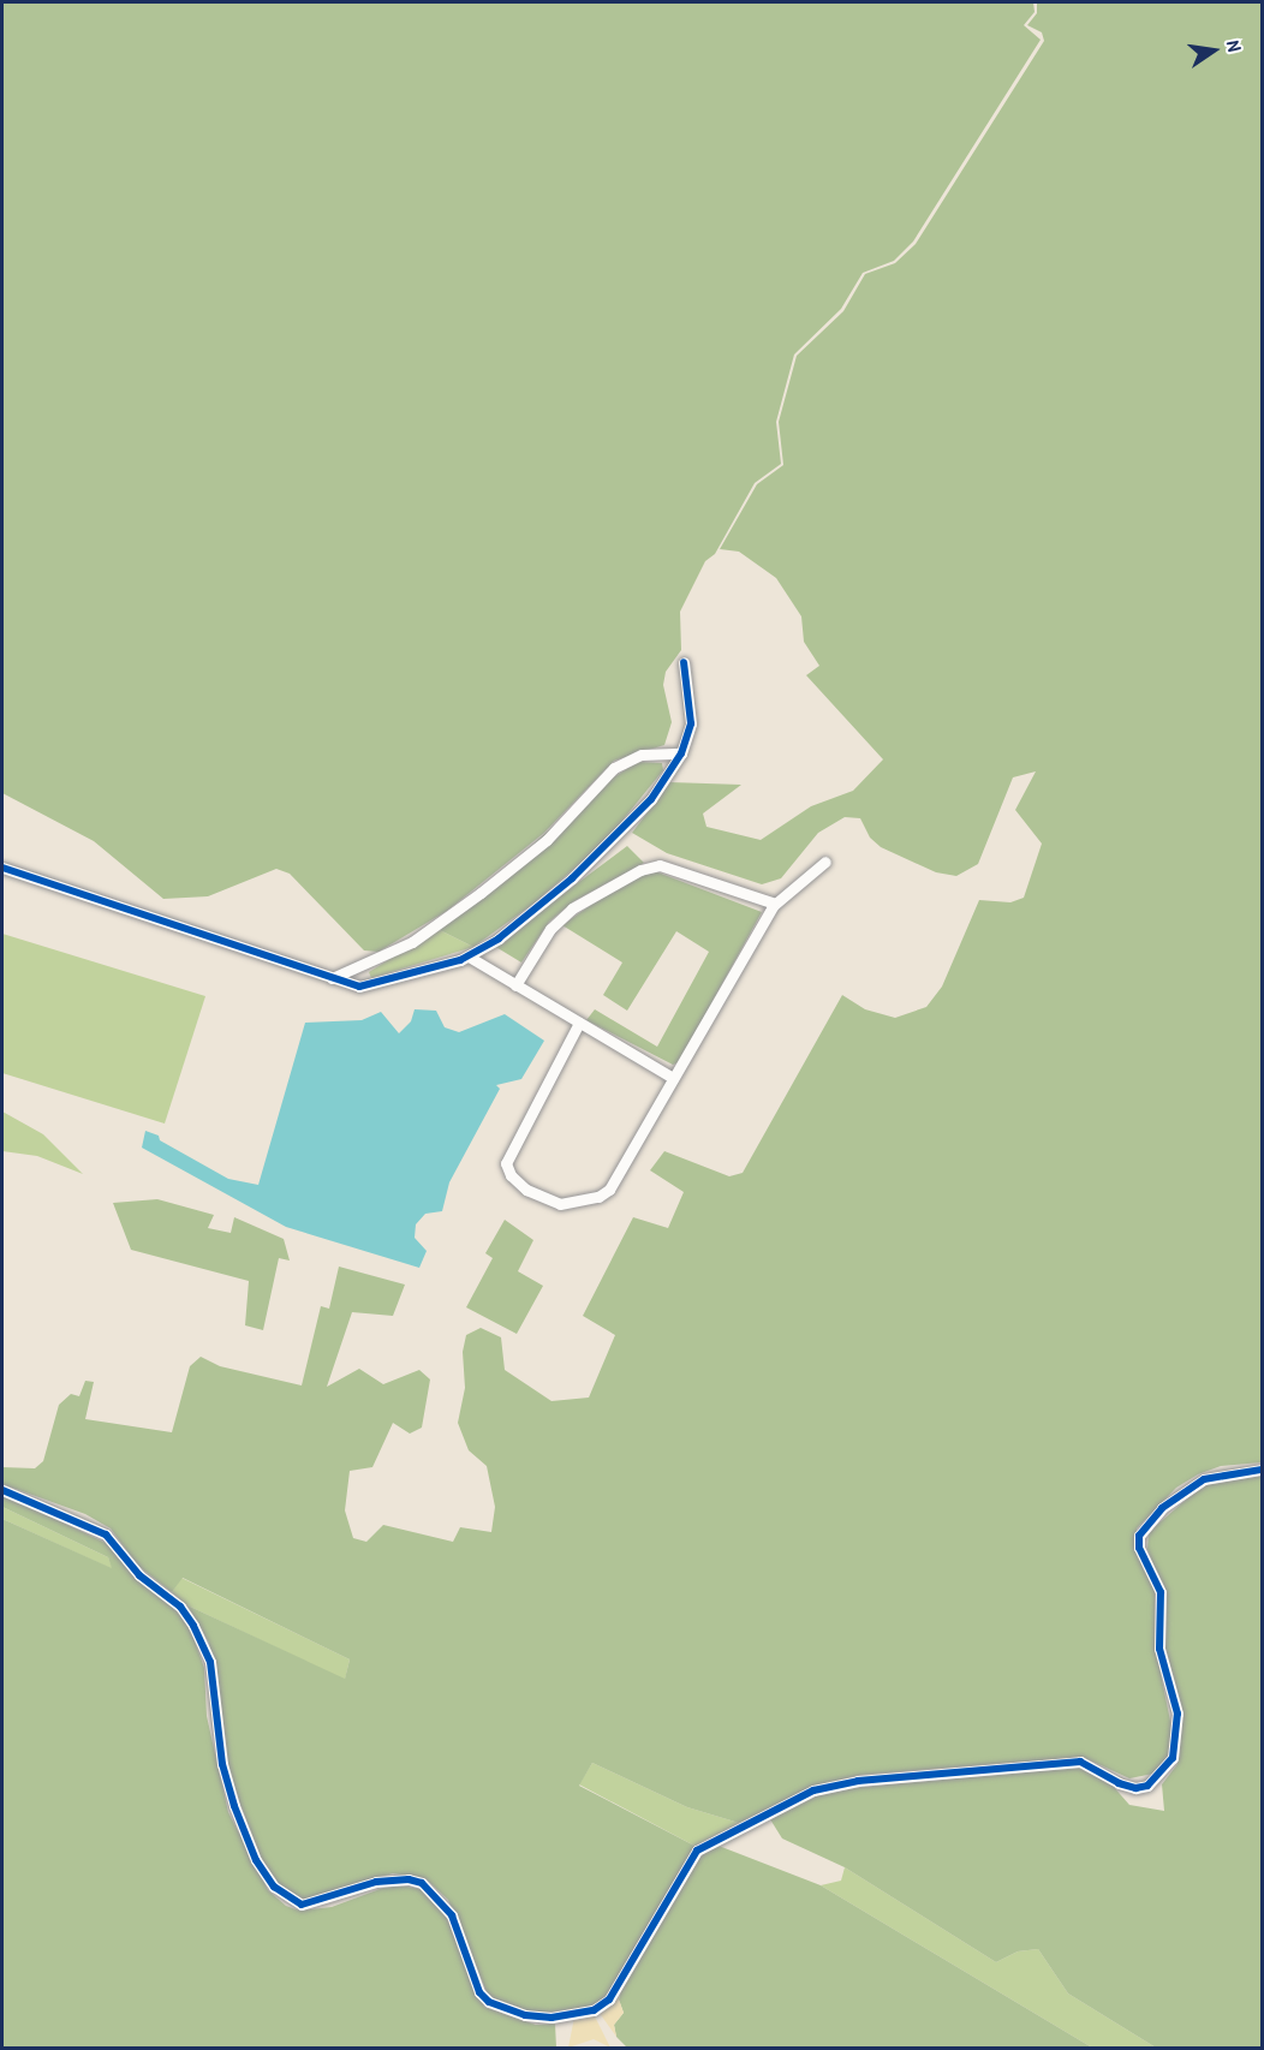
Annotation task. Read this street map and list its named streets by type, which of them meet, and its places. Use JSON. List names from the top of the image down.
{
  "north": "right"
}
